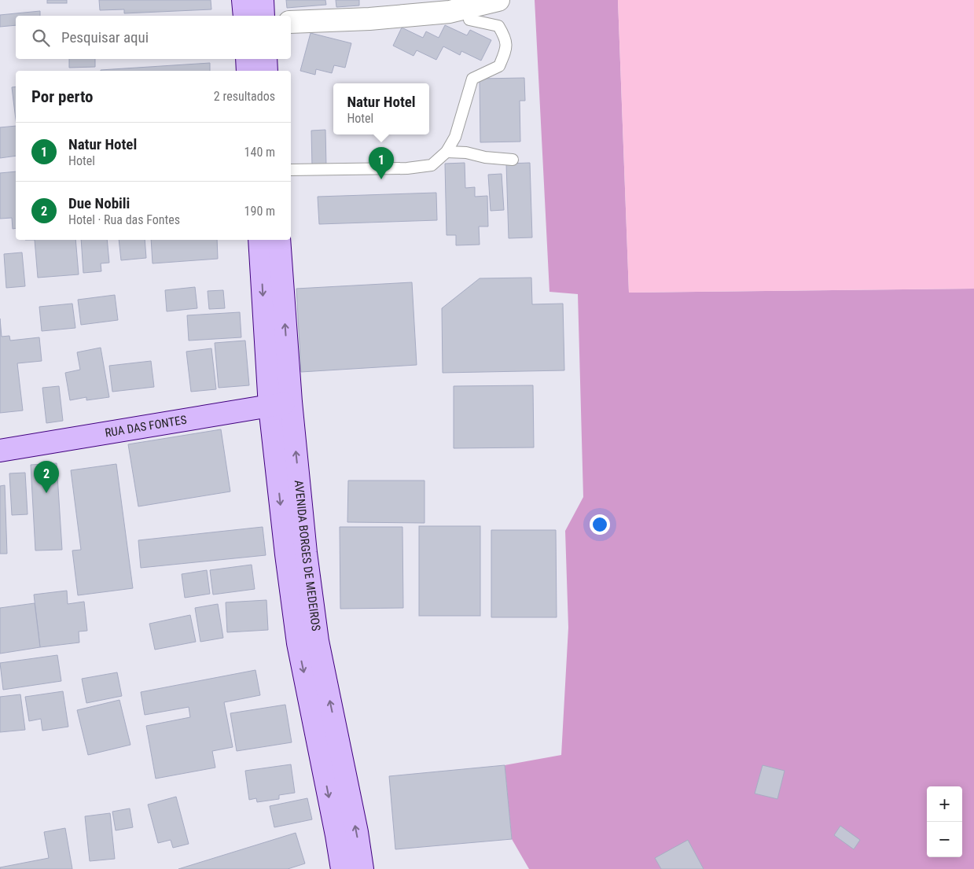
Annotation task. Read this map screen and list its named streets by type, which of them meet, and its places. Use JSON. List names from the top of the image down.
{
  "streets": {
    "main road": ["RUA DAS FONTES", "AVENIDA BORGES DE MEDEIROS"]
  },
  "crossings": [
    ["RUA DAS FONTES", "AVENIDA BORGES DE MEDEIROS"]
  ],
  "page": {
    "search": "Pesquisar aqui",
    "heading": ["Por perto", "2 resultados"],
    "popup": ["Natur Hotel", "Hotel"],
    "list": [
      {
        "mark": "1",
        "name": "Natur Hotel",
        "note": "Hotel",
        "value": "140 m"
      },
      {
        "mark": "2",
        "name": "Due Nobili",
        "note": "Hotel · Rua das Fontes",
        "value": "190 m"
      }
    ],
    "pins": ["1", "2"],
    "map_buttons": ["+", "−"]
  }
}
